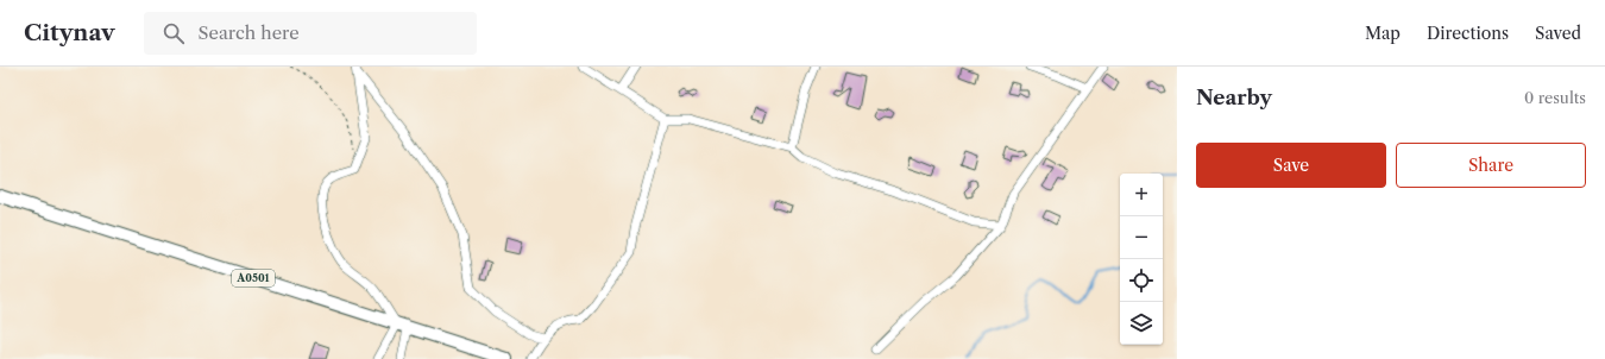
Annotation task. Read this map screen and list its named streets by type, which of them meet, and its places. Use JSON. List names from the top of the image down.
{
  "streets": {
    "highway": ["A0501"]
  },
  "page": {
    "header": "Citynav",
    "search": "Search here",
    "nav": ["Map", "Directions", "Saved"],
    "heading": ["Nearby", "0 results"],
    "buttons": ["Save", "Share"],
    "map_buttons": ["+", "−"]
  }
}
